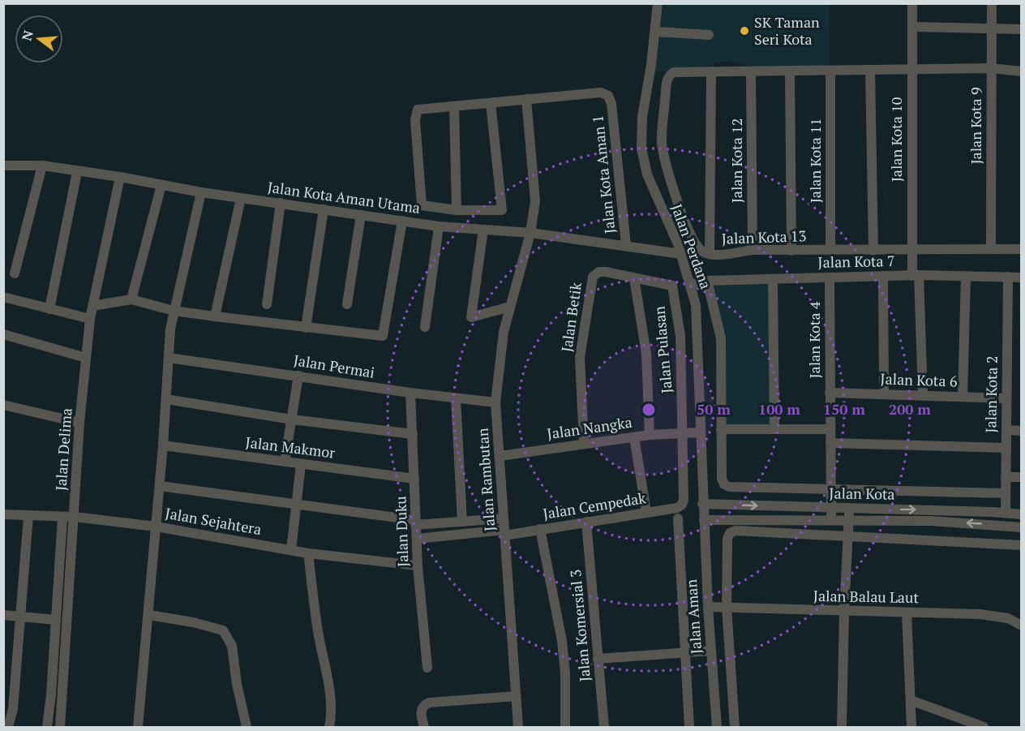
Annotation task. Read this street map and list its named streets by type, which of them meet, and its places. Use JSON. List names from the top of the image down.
{
  "streets": {
    "street": [
      "Jalan Kota 9",
      "Jalan Kota 10",
      "Jalan Kota 12",
      "Jalan Kota 11",
      "Jalan Kota Aman 1",
      "Jalan Kota Aman Utama",
      "Jalan Kota 13",
      "Jalan Perdana",
      "Jalan Kota 7",
      "Jalan Betik",
      "Jalan Kota 4",
      "Jalan Pulasan",
      "Jalan Permai",
      "Jalan Kota 6",
      "Jalan Kota 2",
      "Jalan Nangka",
      "Jalan Makmor",
      "Jalan Delima",
      "Jalan Rambutan",
      "Jalan Kota",
      "Jalan Cempedak",
      "Jalan Sejahtera",
      "Jalan Duku",
      "Jalan Balau Laut",
      "Jalan Aman",
      "Jalan Komersial 3"
    ]
  },
  "crossings": [
    ["Jalan Kota 9", "Jalan Kota 13"],
    ["Jalan Kota 10", "Jalan Kota 13"],
    ["Jalan Kota 10", "Jalan Kota 7"],
    ["Jalan Kota 10", "Jalan Kota 6"],
    ["Jalan Kota 12", "Jalan Kota 13"],
    ["Jalan Kota 11", "Jalan Kota 13"],
    ["Jalan Kota Aman 1", "Jalan Kota Aman Utama"],
    ["Jalan Kota Aman 1", "Jalan Rambutan"],
    ["Jalan Kota Aman Utama", "Jalan Perdana"],
    ["Jalan Kota Aman Utama", "Jalan Delima"],
    ["Jalan Kota Aman Utama", "Jalan Rambutan"],
    ["Jalan Perdana", "Jalan Kota 7"],
    ["Jalan Perdana", "Jalan Nangka"],
    ["Jalan Perdana", "Jalan Kota"],
    ["Jalan Perdana", "Jalan Aman"],
    ["Jalan Kota 7", "Jalan Kota 4"],
    ["Jalan Kota 7", "Jalan Kota 2"],
    ["Jalan Betik", "Jalan Pulasan"],
    ["Jalan Betik", "Jalan Nangka"],
    ["Jalan Kota 4", "Jalan Kota 6"],
    ["Jalan Kota 4", "Jalan Kota"],
    ["Jalan Pulasan", "Jalan Nangka"],
    ["Jalan Pulasan", "Jalan Cempedak"],
    ["Jalan Permai", "Jalan Rambutan"],
    ["Jalan Permai", "Jalan Duku"],
    ["Jalan Kota 6", "Jalan Kota 2"],
    ["Jalan Kota 2", "Jalan Kota"],
    ["Jalan Nangka", "Jalan Rambutan"],
    ["Jalan Makmor", "Jalan Duku"],
    ["Jalan Delima", "Jalan Sejahtera"],
    ["Jalan Rambutan", "Jalan Cempedak"],
    ["Jalan Kota", "Jalan Aman"],
    ["Jalan Cempedak", "Jalan Duku"],
    ["Jalan Cempedak", "Jalan Komersial 3"],
    ["Jalan Sejahtera", "Jalan Duku"],
    ["Jalan Balau Laut", "Jalan Aman"]
  ],
  "places": ["SK Taman Seri Kota"],
  "north": "left",
  "rings": [
    "50 m",
    "100 m",
    "150 m",
    "200 m"
  ]
}
